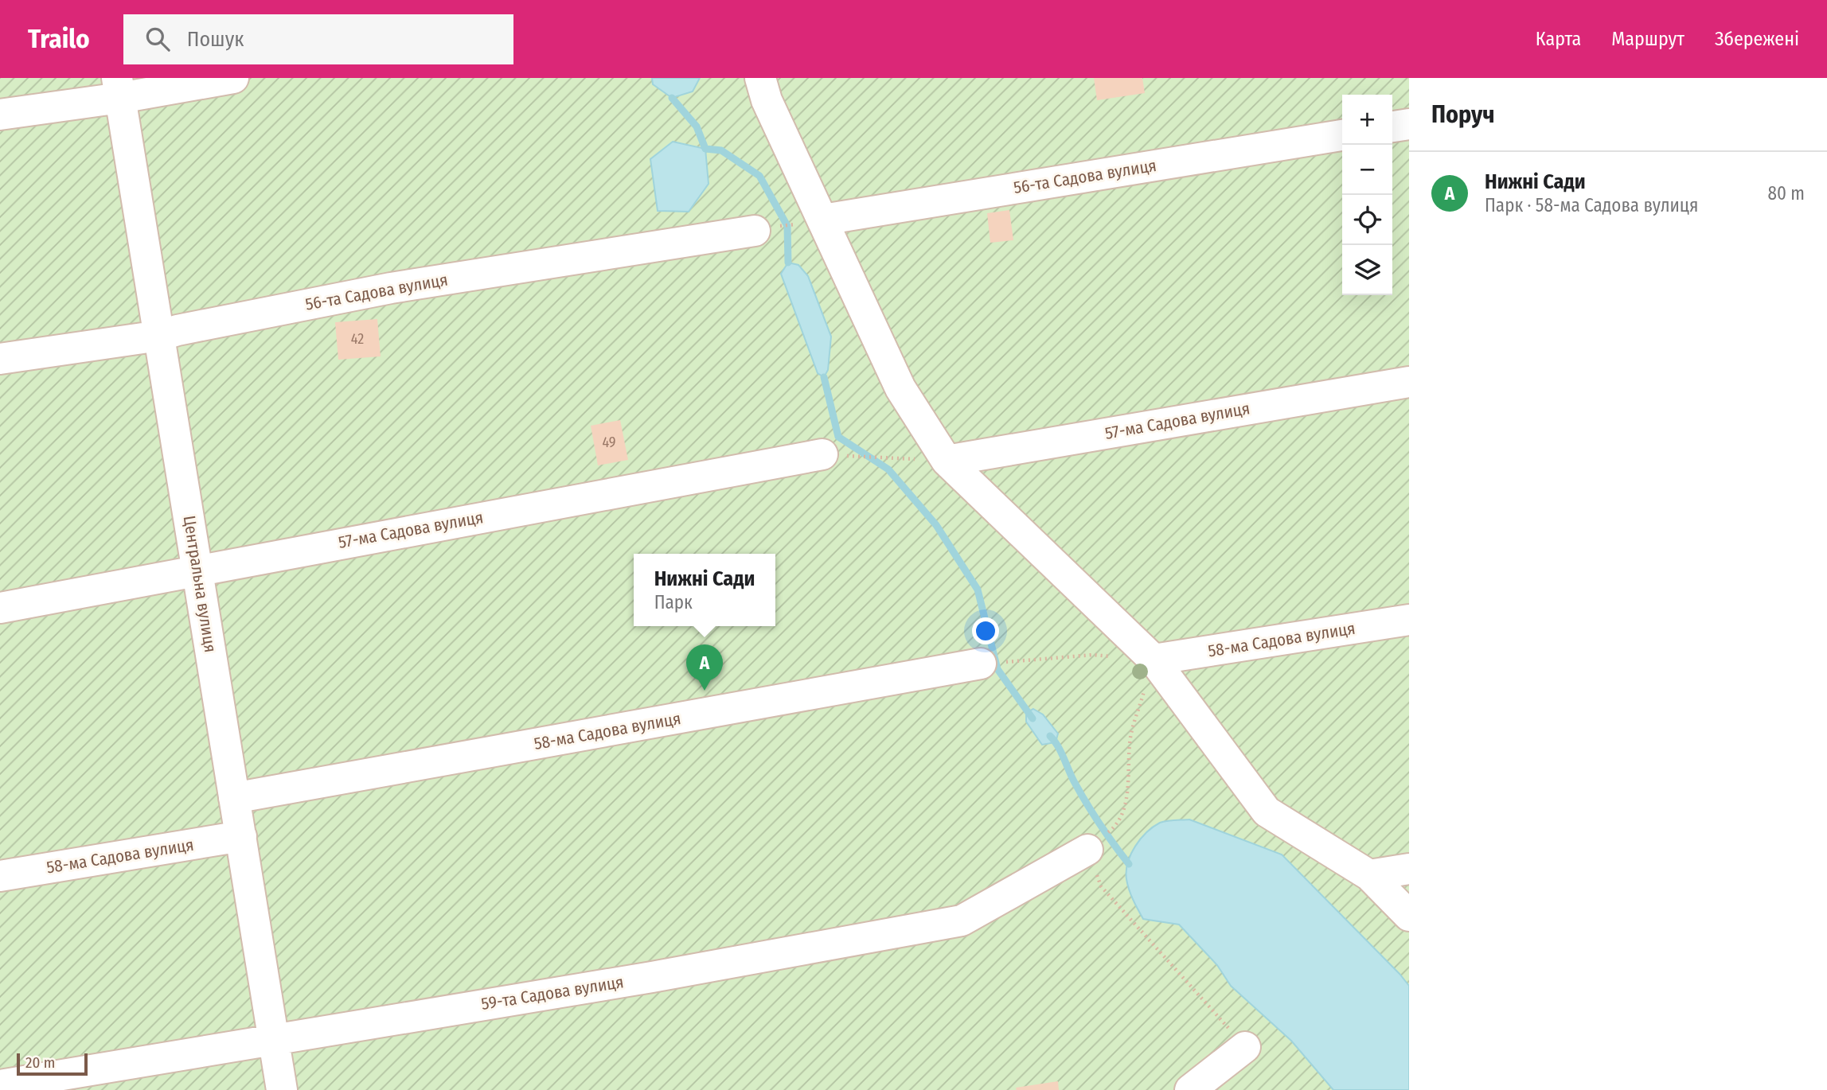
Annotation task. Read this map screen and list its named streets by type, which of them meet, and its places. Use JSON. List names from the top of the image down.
{
  "streets": {
    "street": [
      "56-та Садова вулиця",
      "57-ма Садова вулиця",
      "Центральна вулиця",
      "58-ма Садова вулиця",
      "59-та Садова вулиця"
    ]
  },
  "crossings": [
    ["56-та Садова вулиця", "Центральна вулиця"],
    ["57-ма Садова вулиця", "Центральна вулиця"],
    ["Центральна вулиця", "58-ма Садова вулиця"],
    ["Центральна вулиця", "59-та Садова вулиця"]
  ],
  "house_numbers": ["42", "49"],
  "scale_bar": "20 m",
  "page": {
    "header": "Trailo",
    "search": "Пошук",
    "nav": ["Карта", "Маршрут", "Збережені"],
    "heading": "Поруч",
    "map_buttons": ["+", "−"],
    "list": [
      {
        "mark": "A",
        "name": "Нижні Сади",
        "note": "Парк · 58-ма Садова вулиця",
        "value": "80 m"
      }
    ],
    "popup": ["Нижні Сади", "Парк"],
    "pins": "A",
    "scale": "20 m"
  }
}
